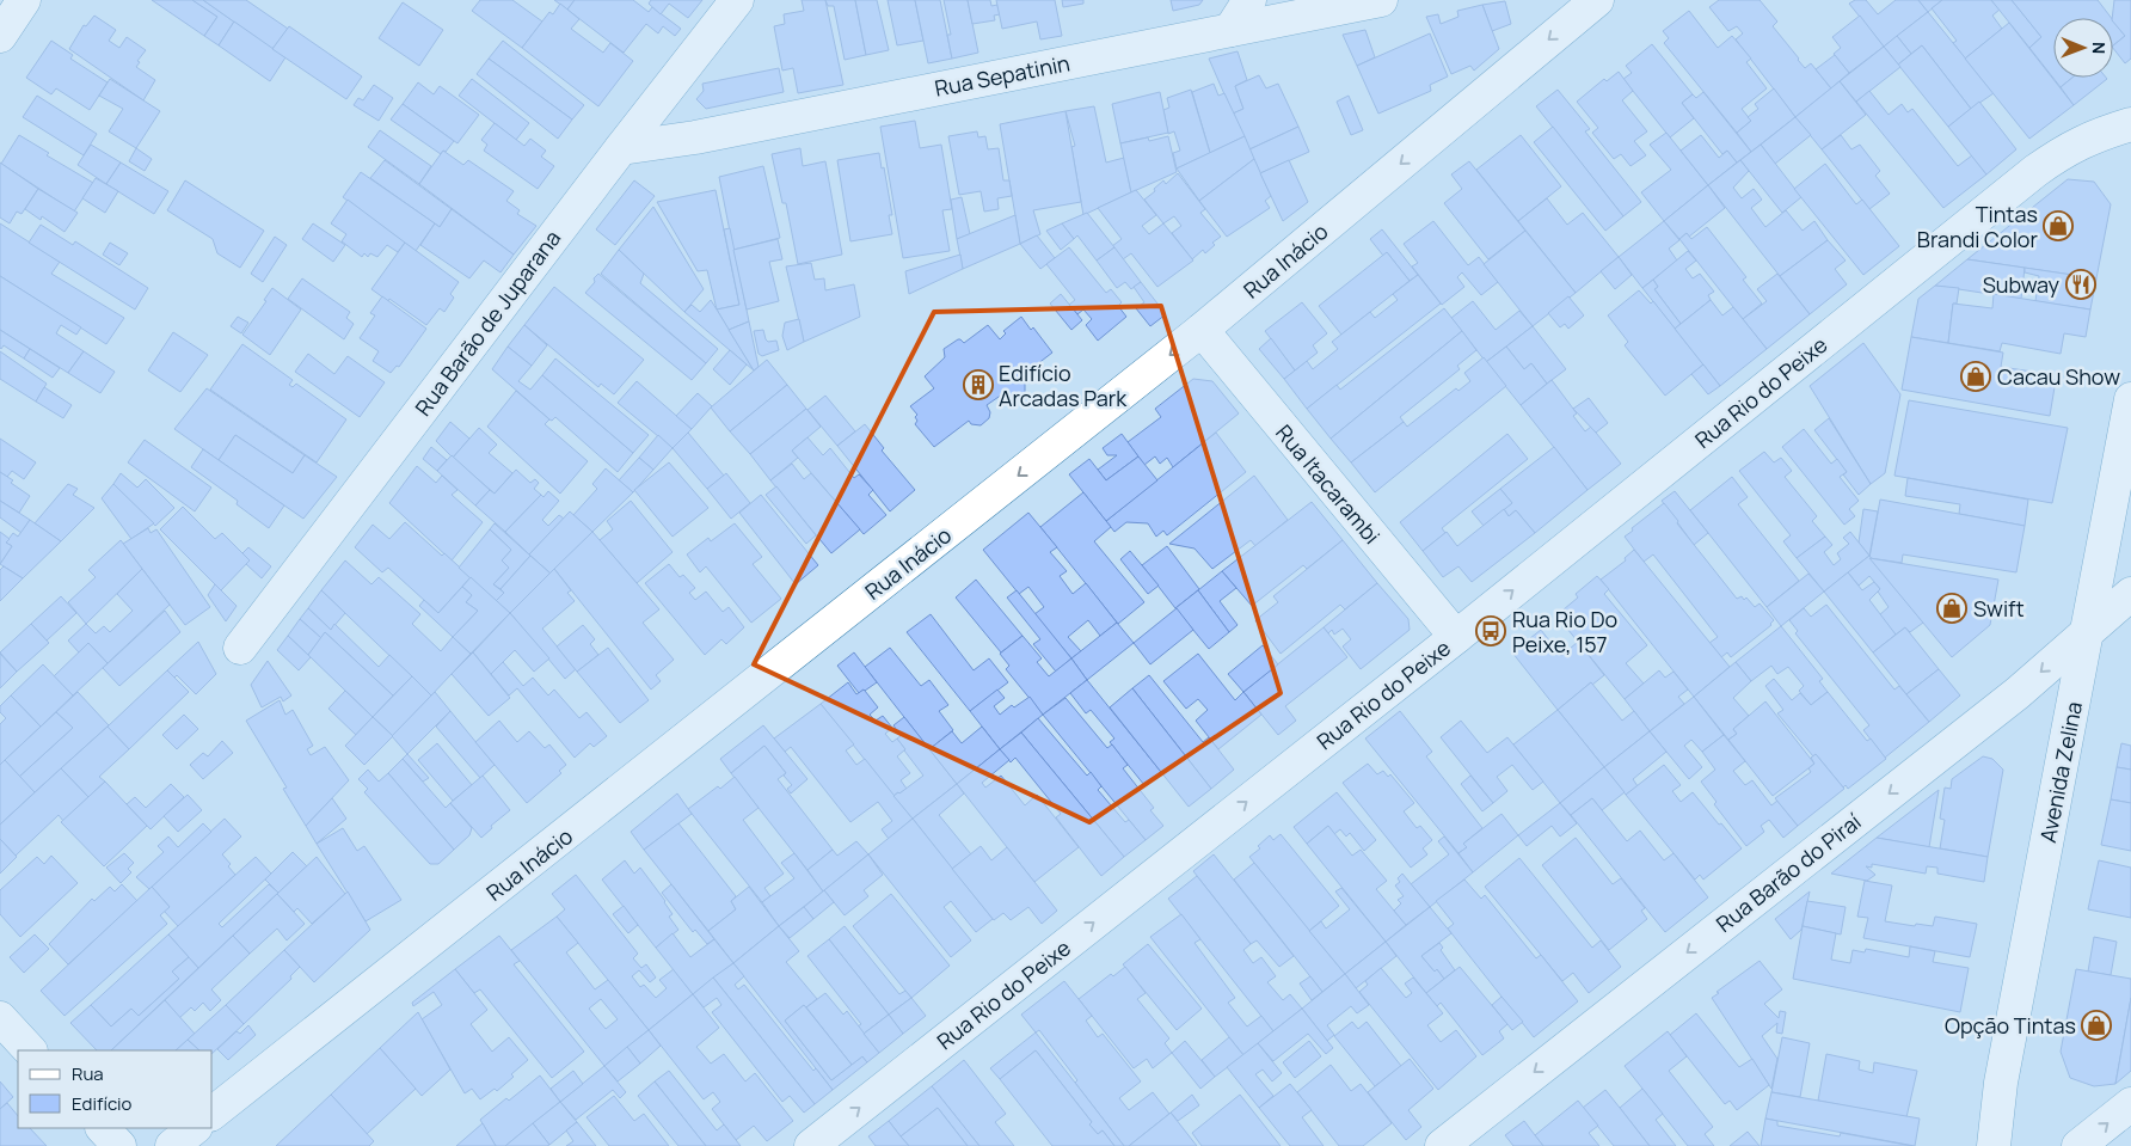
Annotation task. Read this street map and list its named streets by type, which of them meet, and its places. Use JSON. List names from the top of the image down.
{
  "streets": {
    "street": [
      "Rua Sepatinin",
      "Rua Inácio",
      "Rua Barão de Juparana",
      "Rua Rio do Peixe",
      "Rua Itacarambi",
      "Avenida Zelina",
      "Rua Barão do Piraí"
    ]
  },
  "crossings": [
    ["Rua Sepatinin", "Rua Barão de Juparana"],
    ["Rua Inácio", "Rua Itacarambi"],
    ["Rua Rio do Peixe", "Rua Itacarambi"],
    ["Avenida Zelina", "Rua Barão do Piraí"]
  ],
  "one_way": ["Rua Inácio", "Rua Rio do Peixe", "Rua Barão do Piraí"],
  "places": {
    "shop": [
      "Tintas Brandi Color",
      "Cacau Show",
      "Swift",
      "Opção Tintas"
    ],
    "restaurant": ["Subway"],
    "building": ["Edifício Arcadas Park"],
    "bus stop": ["Rua Rio Do Peixe, 157"]
  },
  "legend": ["Rua", "Edifício"],
  "north": "right"
}
